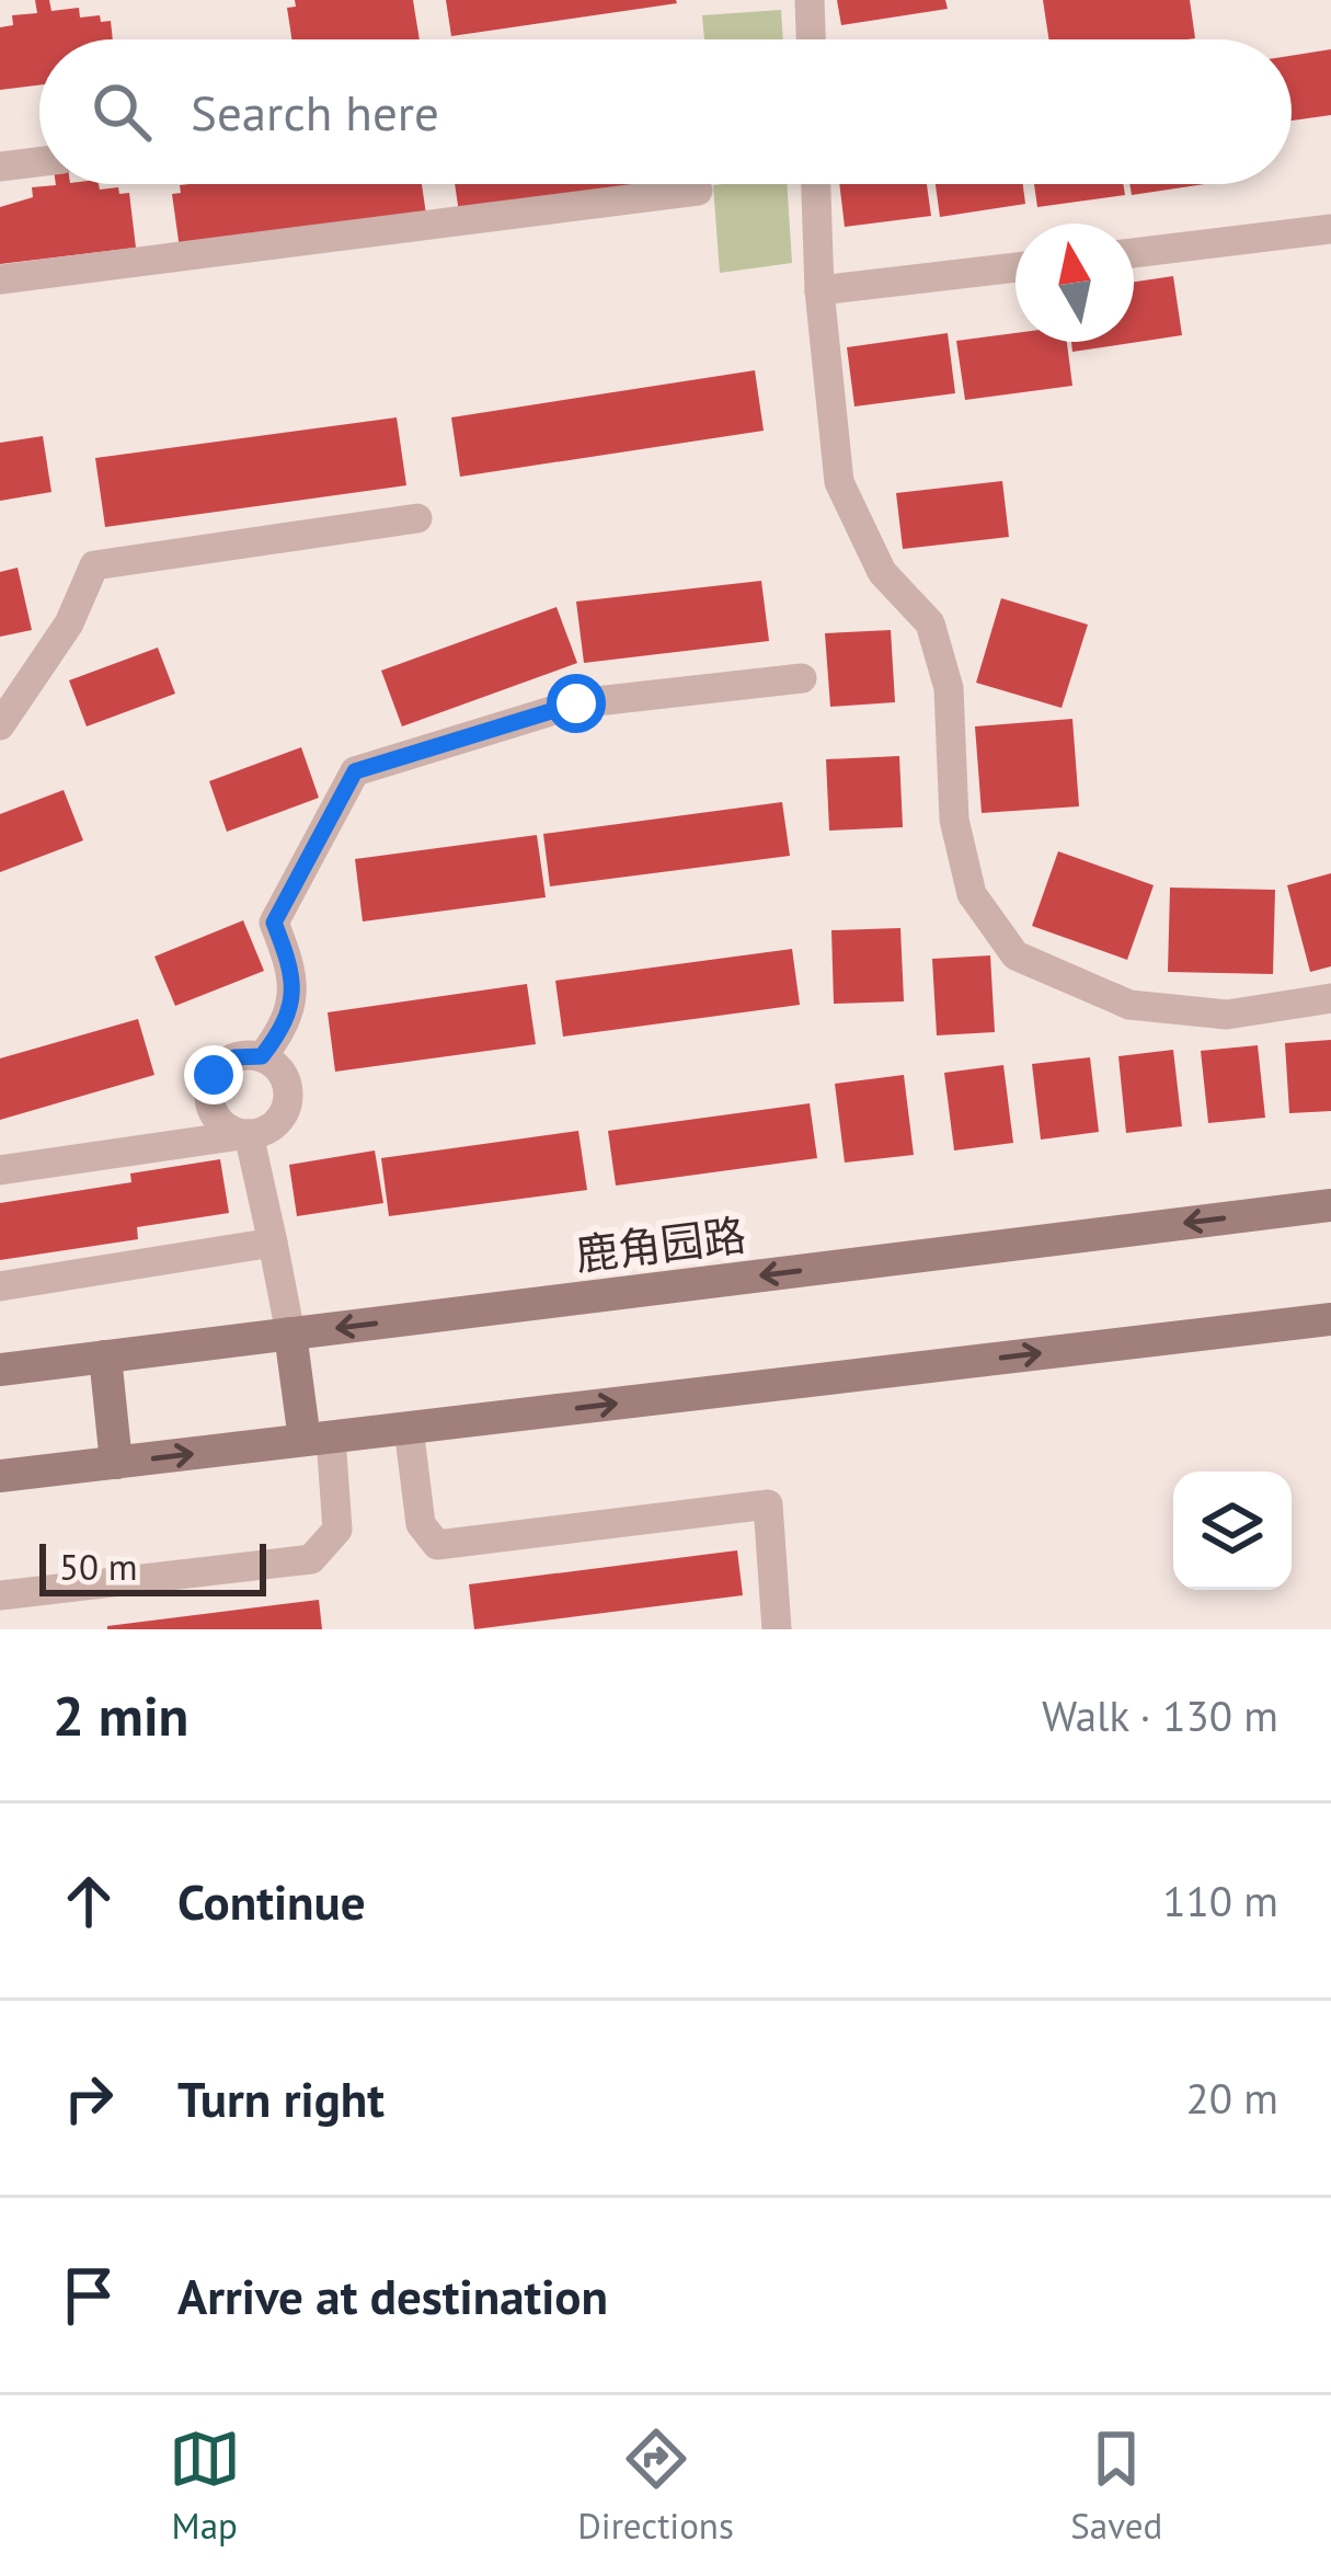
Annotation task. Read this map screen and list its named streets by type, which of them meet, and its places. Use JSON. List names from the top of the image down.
{
  "streets": {
    "street": ["鹿角园路"]
  },
  "scale_bar": "50 m",
  "north": "top",
  "page": {
    "search": "Search here",
    "scale": "50 m",
    "heading": ["2 min", "Walk · 130 m"],
    "list": [
      ["Continue", "110 m"],
      ["Turn right", "20 m"],
      "Arrive at destination"
    ],
    "nav": ["Map", "Directions", "Saved"]
  }
}
